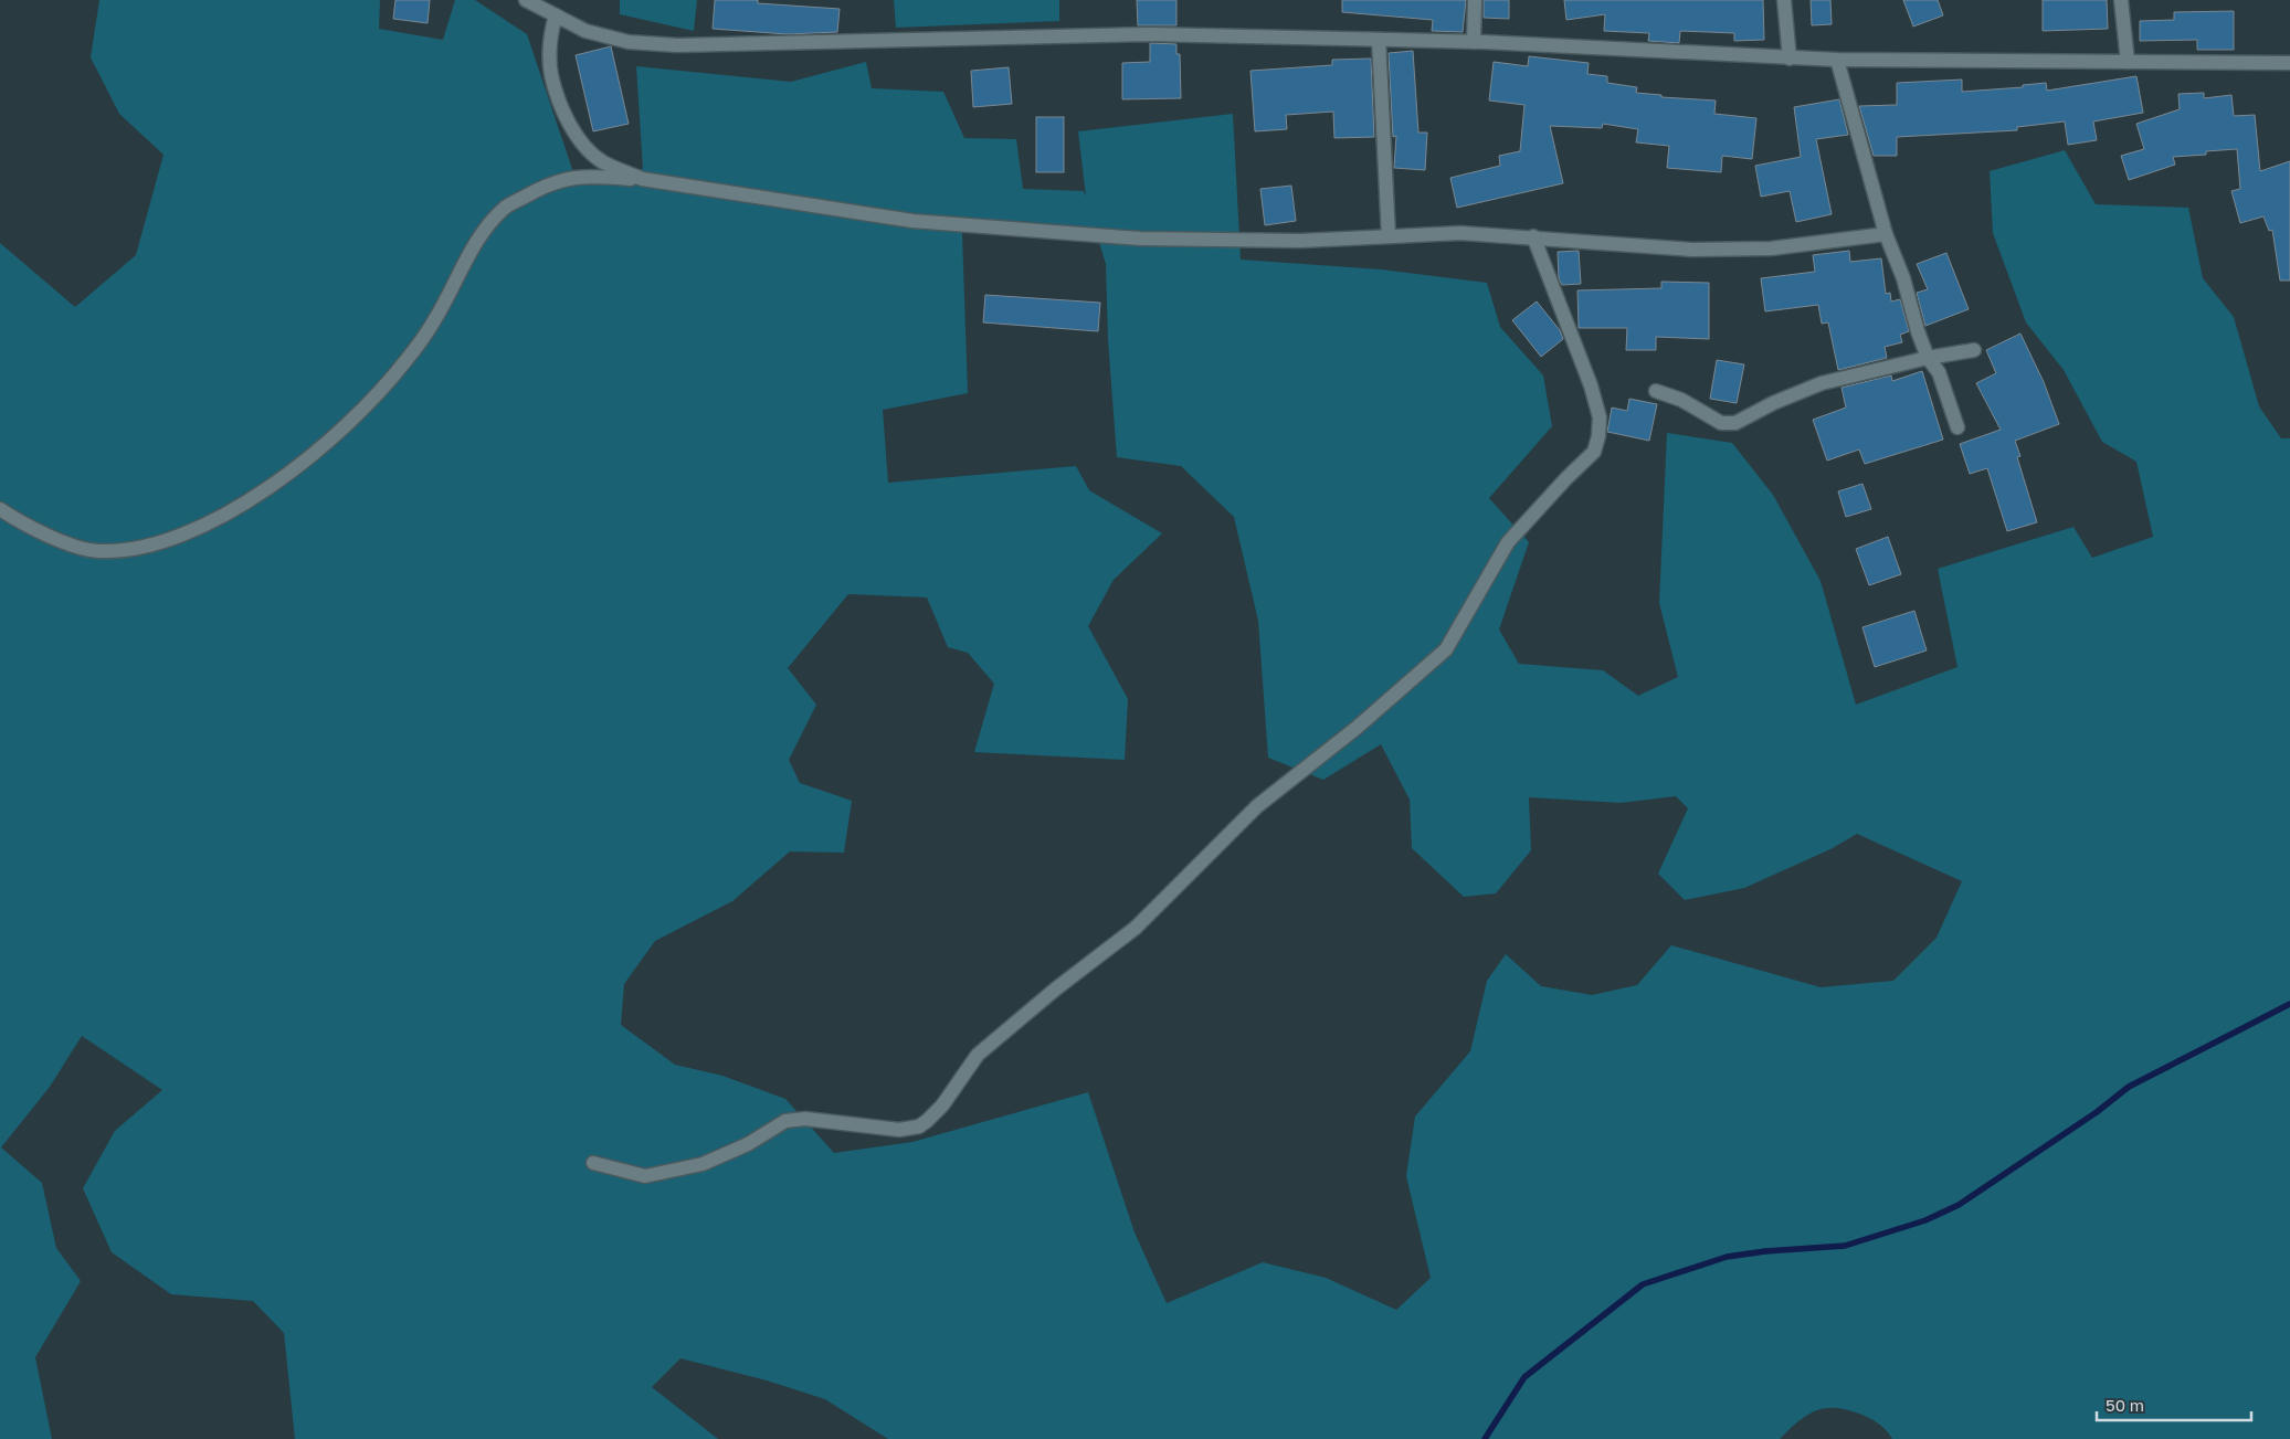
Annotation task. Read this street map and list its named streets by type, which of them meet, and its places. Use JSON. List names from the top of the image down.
{
  "scale_bar": "50 m"
}
